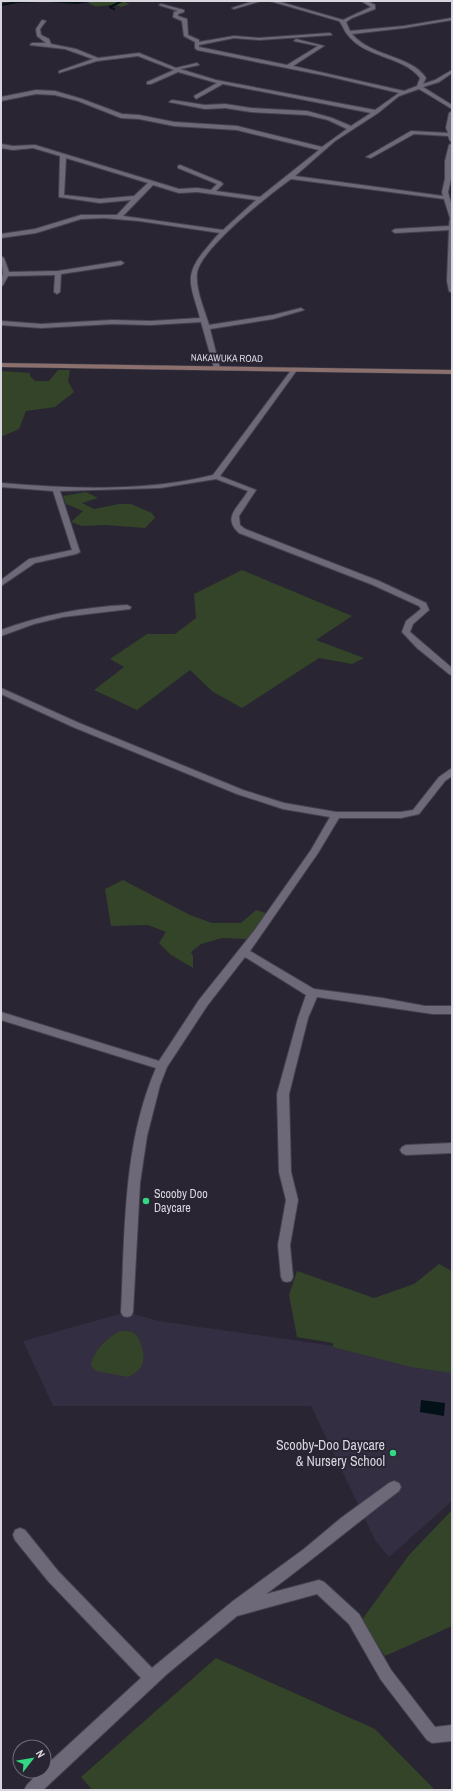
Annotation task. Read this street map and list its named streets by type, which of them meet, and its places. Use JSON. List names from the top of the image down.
{
  "streets": {
    "main road": ["NAKAWUKA ROAD"]
  },
  "places": ["Scooby Doo Daycare", "Scooby-Doo Daycare & Nursery School"],
  "north": "top right"
}
